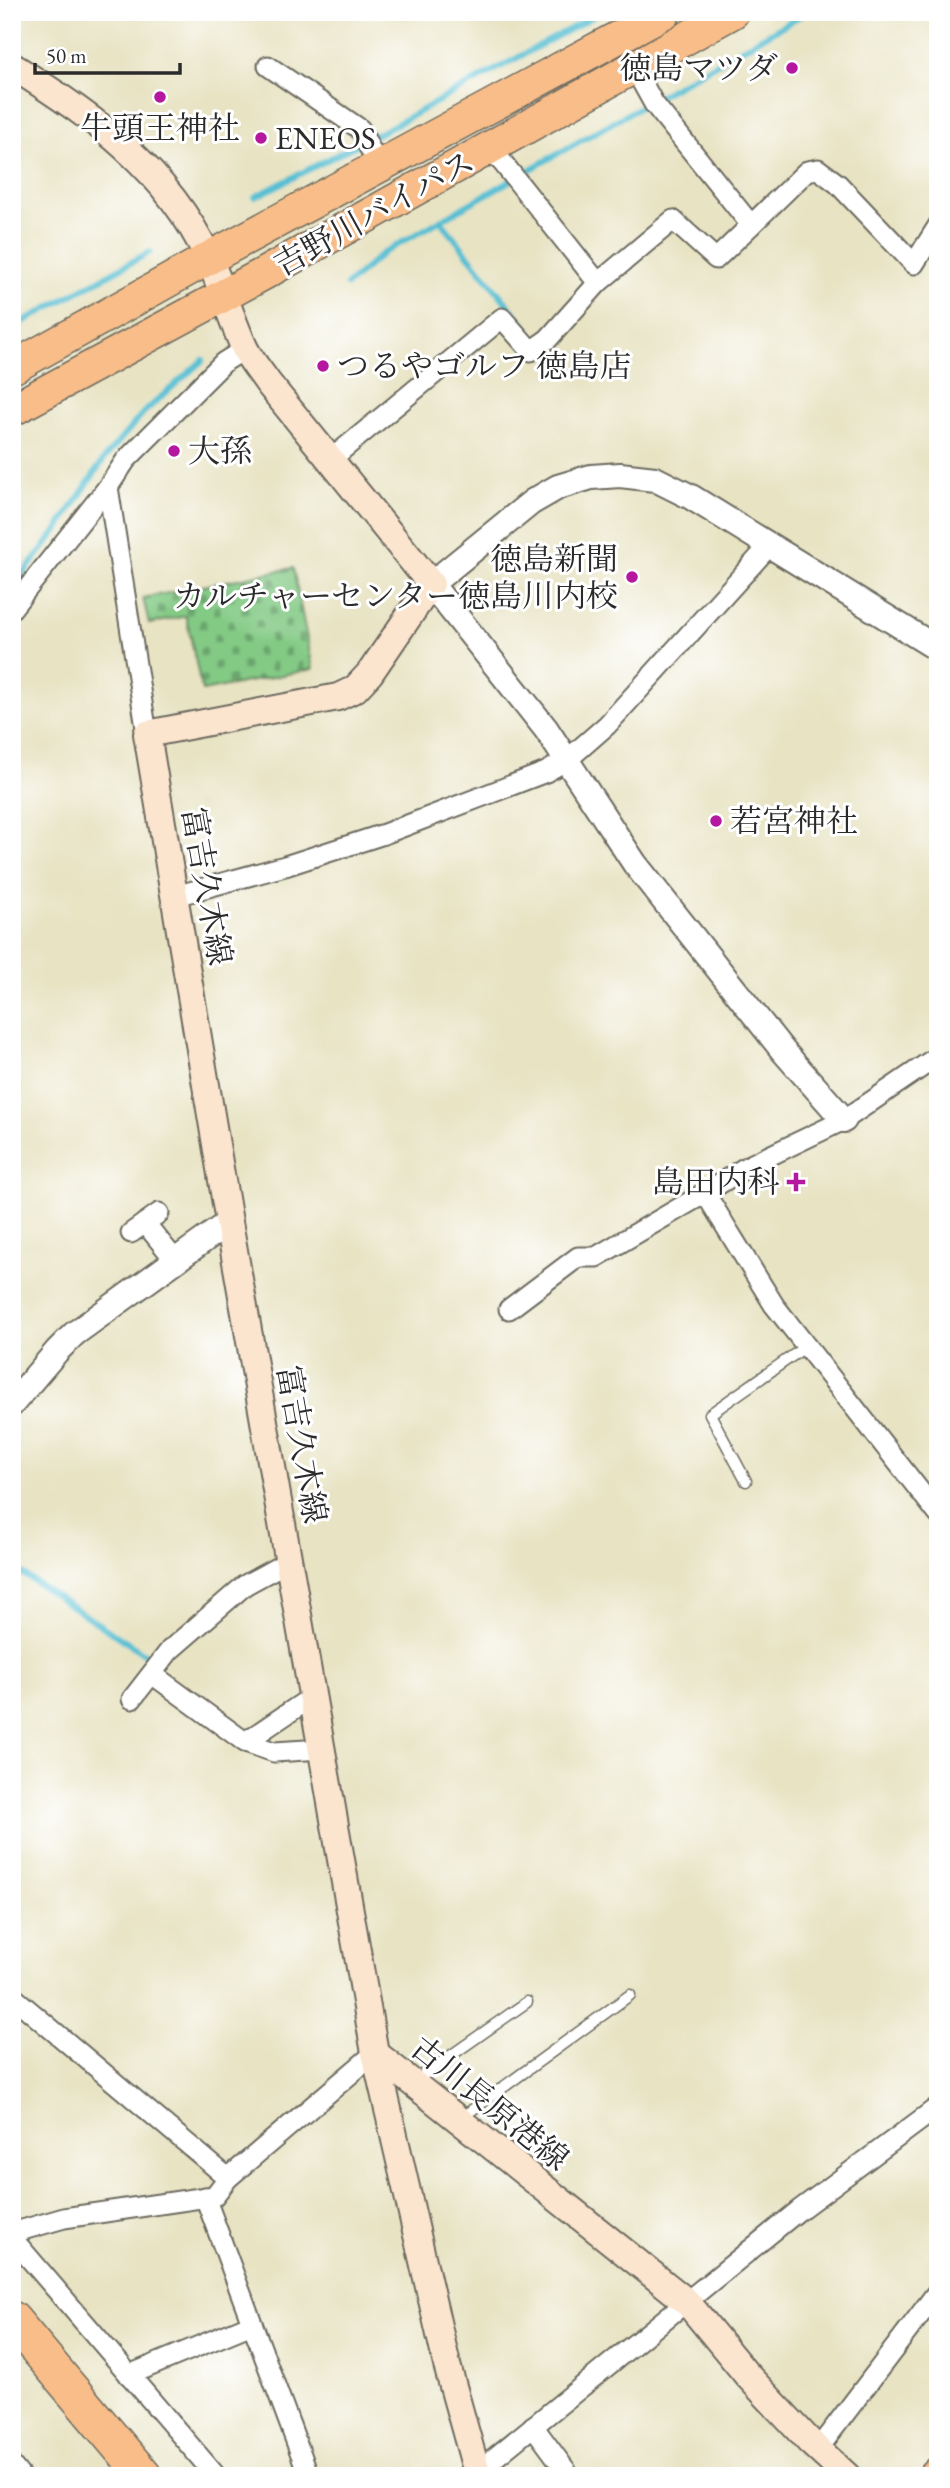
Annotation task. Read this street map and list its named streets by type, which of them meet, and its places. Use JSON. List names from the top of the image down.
{
  "streets": {
    "highway": ["吉野川バイパス"],
    "main road": ["富吉久木線", "古川長原港線"]
  },
  "crossings": [
    ["富吉久木線", "古川長原港線"]
  ],
  "places": {
    "other": [
      "徳島マツダ",
      "牛頭王神社",
      "ENEOS",
      "つるやゴルフ 徳島店",
      "大孫",
      "徳島新聞 カルチャーセンター徳島川内校",
      "若宮神社"
    ],
    "health": ["島田内科"]
  },
  "scale_bar": "50 m"
}
